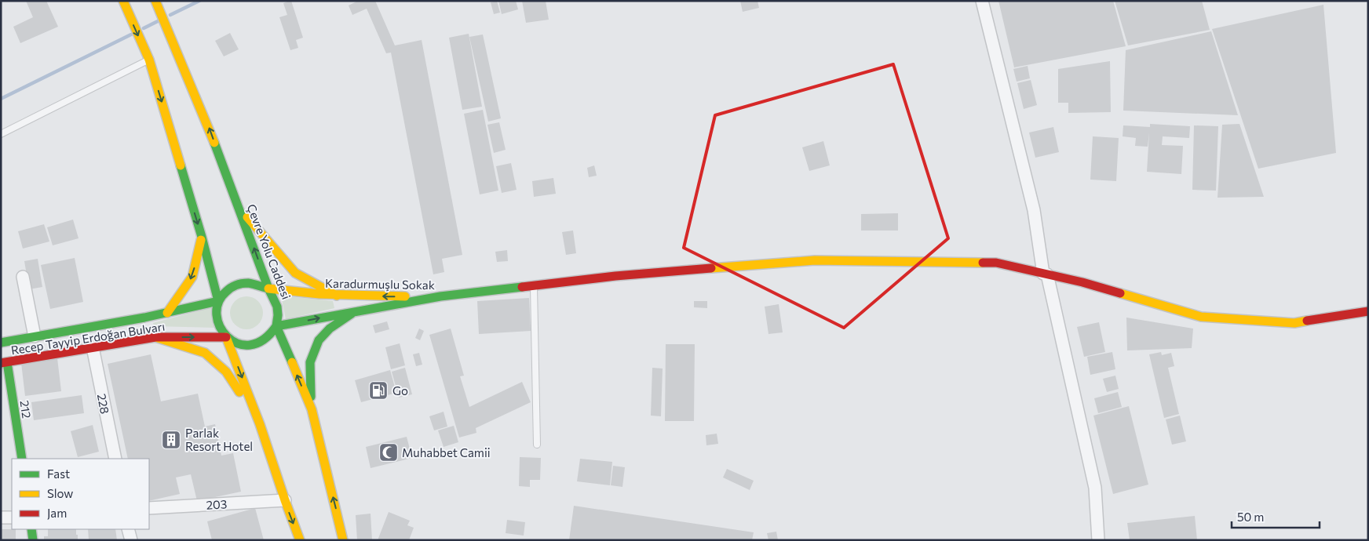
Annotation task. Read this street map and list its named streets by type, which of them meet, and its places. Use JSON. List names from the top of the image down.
{
  "streets": {
    "main road": [
      "Çevre Yolu Caddesi",
      "Karadurmuşlu Sokak",
      "Recep Tayyip Erdoğan Bulvarı",
      "212"
    ],
    "street": ["228", "203"]
  },
  "crossings": [
    ["Çevre Yolu Caddesi", "Karadurmuşlu Sokak"],
    ["Çevre Yolu Caddesi", "Recep Tayyip Erdoğan Bulvarı"],
    ["Karadurmuşlu Sokak", "Recep Tayyip Erdoğan Bulvarı"],
    ["Recep Tayyip Erdoğan Bulvarı", "228"],
    ["Recep Tayyip Erdoğan Bulvarı", "212"]
  ],
  "places": {
    "fuel station": ["Go"],
    "building": ["Parlak Resort Hotel"],
    "mosque": ["Muhabbet Camii"]
  },
  "legend": ["Fast", "Slow", "Jam"],
  "scale_bar": "50 m"
}
